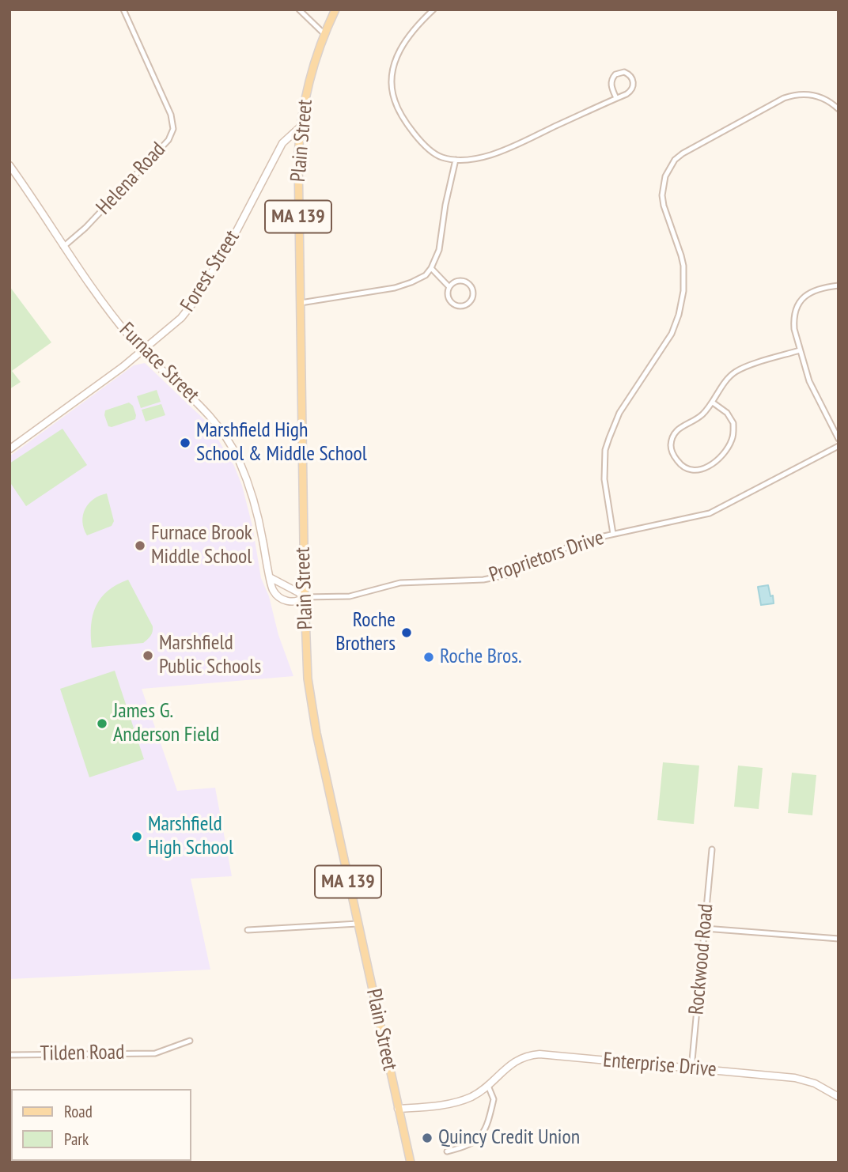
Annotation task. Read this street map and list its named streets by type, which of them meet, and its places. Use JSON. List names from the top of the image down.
{
  "streets": {
    "main road": ["Plain Street", "MA 139"],
    "street": [
      "Helena Road",
      "Forest Street",
      "Furnace Street",
      "Proprietors Drive",
      "Rockwood Road",
      "Tilden Road",
      "Enterprise Drive"
    ]
  },
  "crossings": [
    ["Plain Street", "Forest Street"],
    ["Plain Street", "Furnace Street"],
    ["Plain Street", "Proprietors Drive"],
    ["Plain Street", "Enterprise Drive"],
    ["Helena Road", "Furnace Street"],
    ["Forest Street", "Furnace Street"],
    ["Furnace Street", "Proprietors Drive"],
    ["Rockwood Road", "Enterprise Drive"]
  ],
  "places": [
    "Marshfield High School & Middle School",
    "Furnace Brook Middle School",
    "Roche Brothers",
    "Marshfield Public Schools",
    "Roche Bros.",
    "James G. Anderson Field",
    "Marshfield High School",
    "Quincy Credit Union"
  ],
  "legend": ["Road", "Park"]
}
